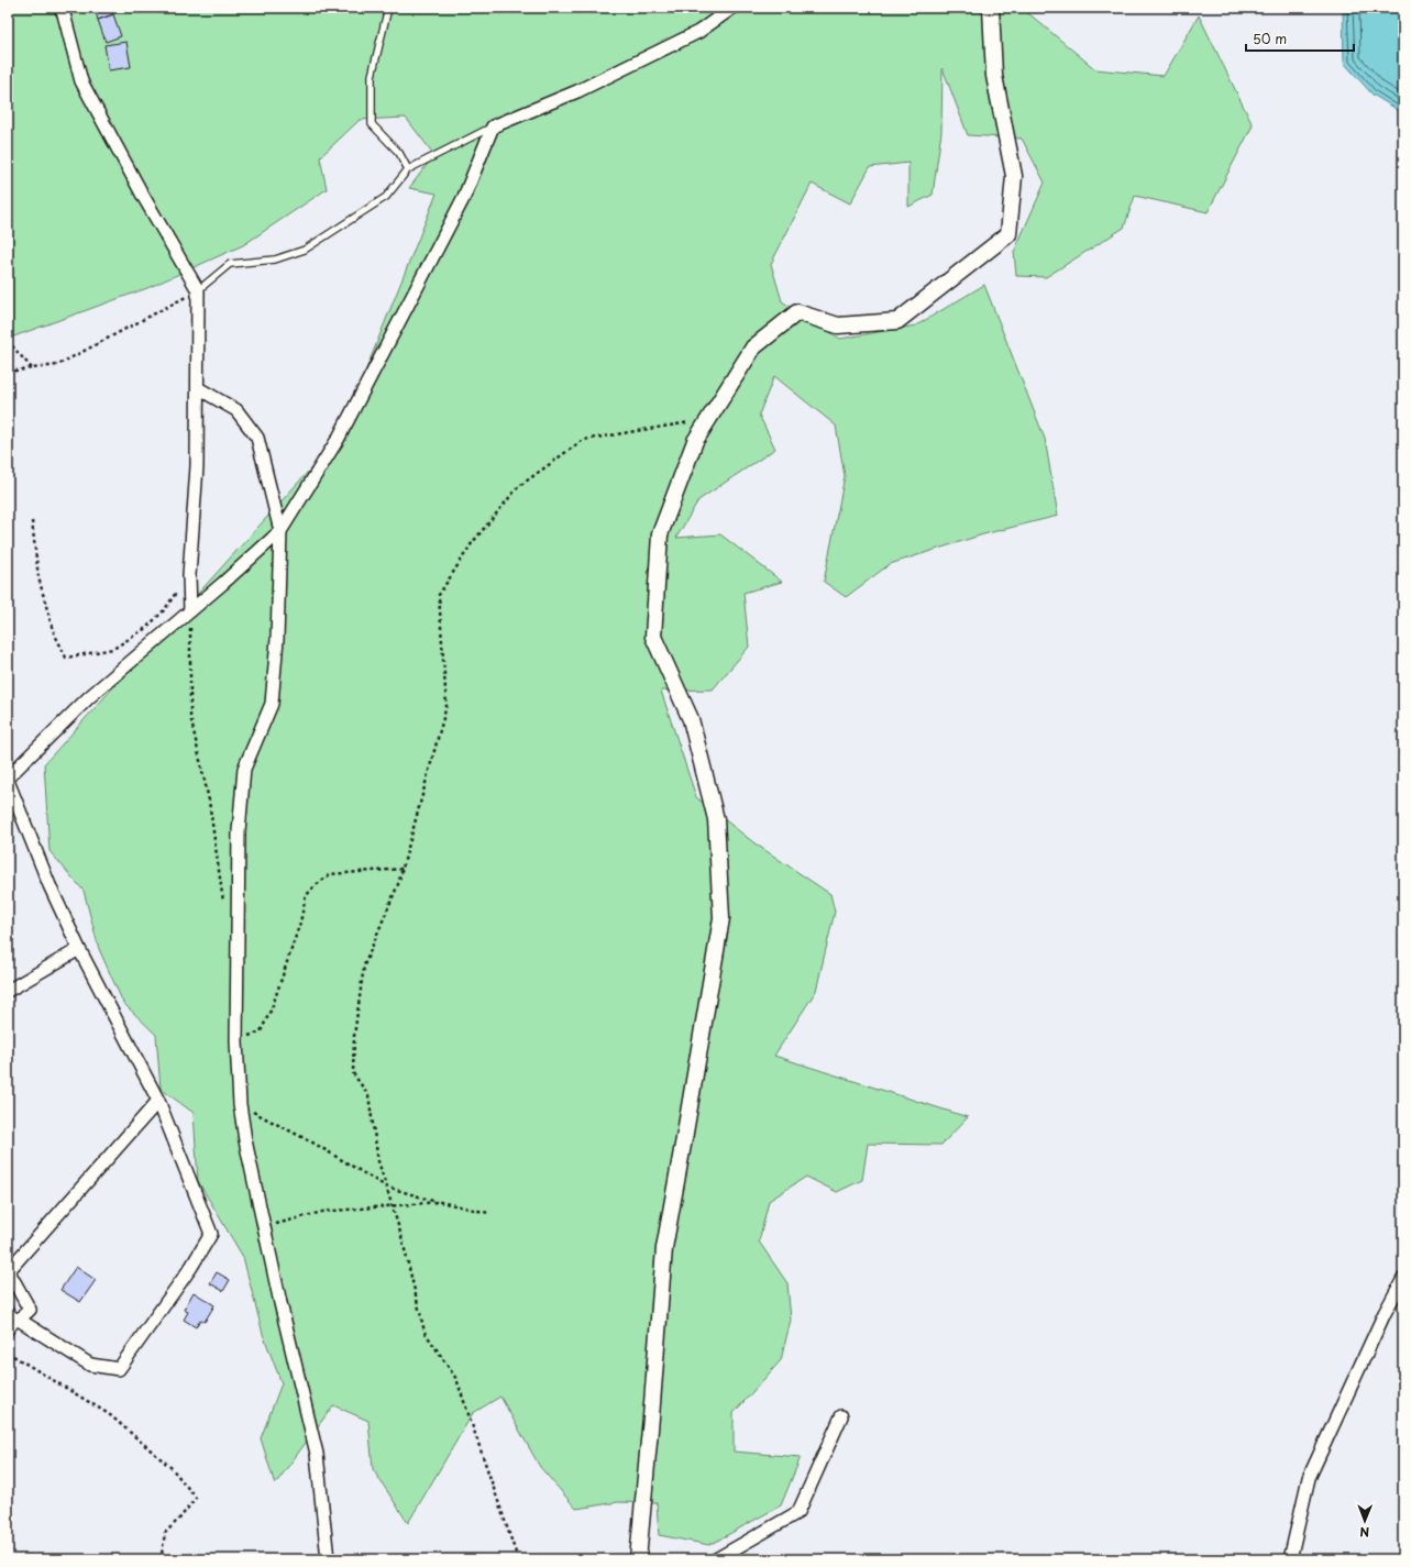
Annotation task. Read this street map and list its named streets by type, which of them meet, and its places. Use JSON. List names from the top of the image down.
{
  "scale_bar": "50 m",
  "north": "bottom"
}
